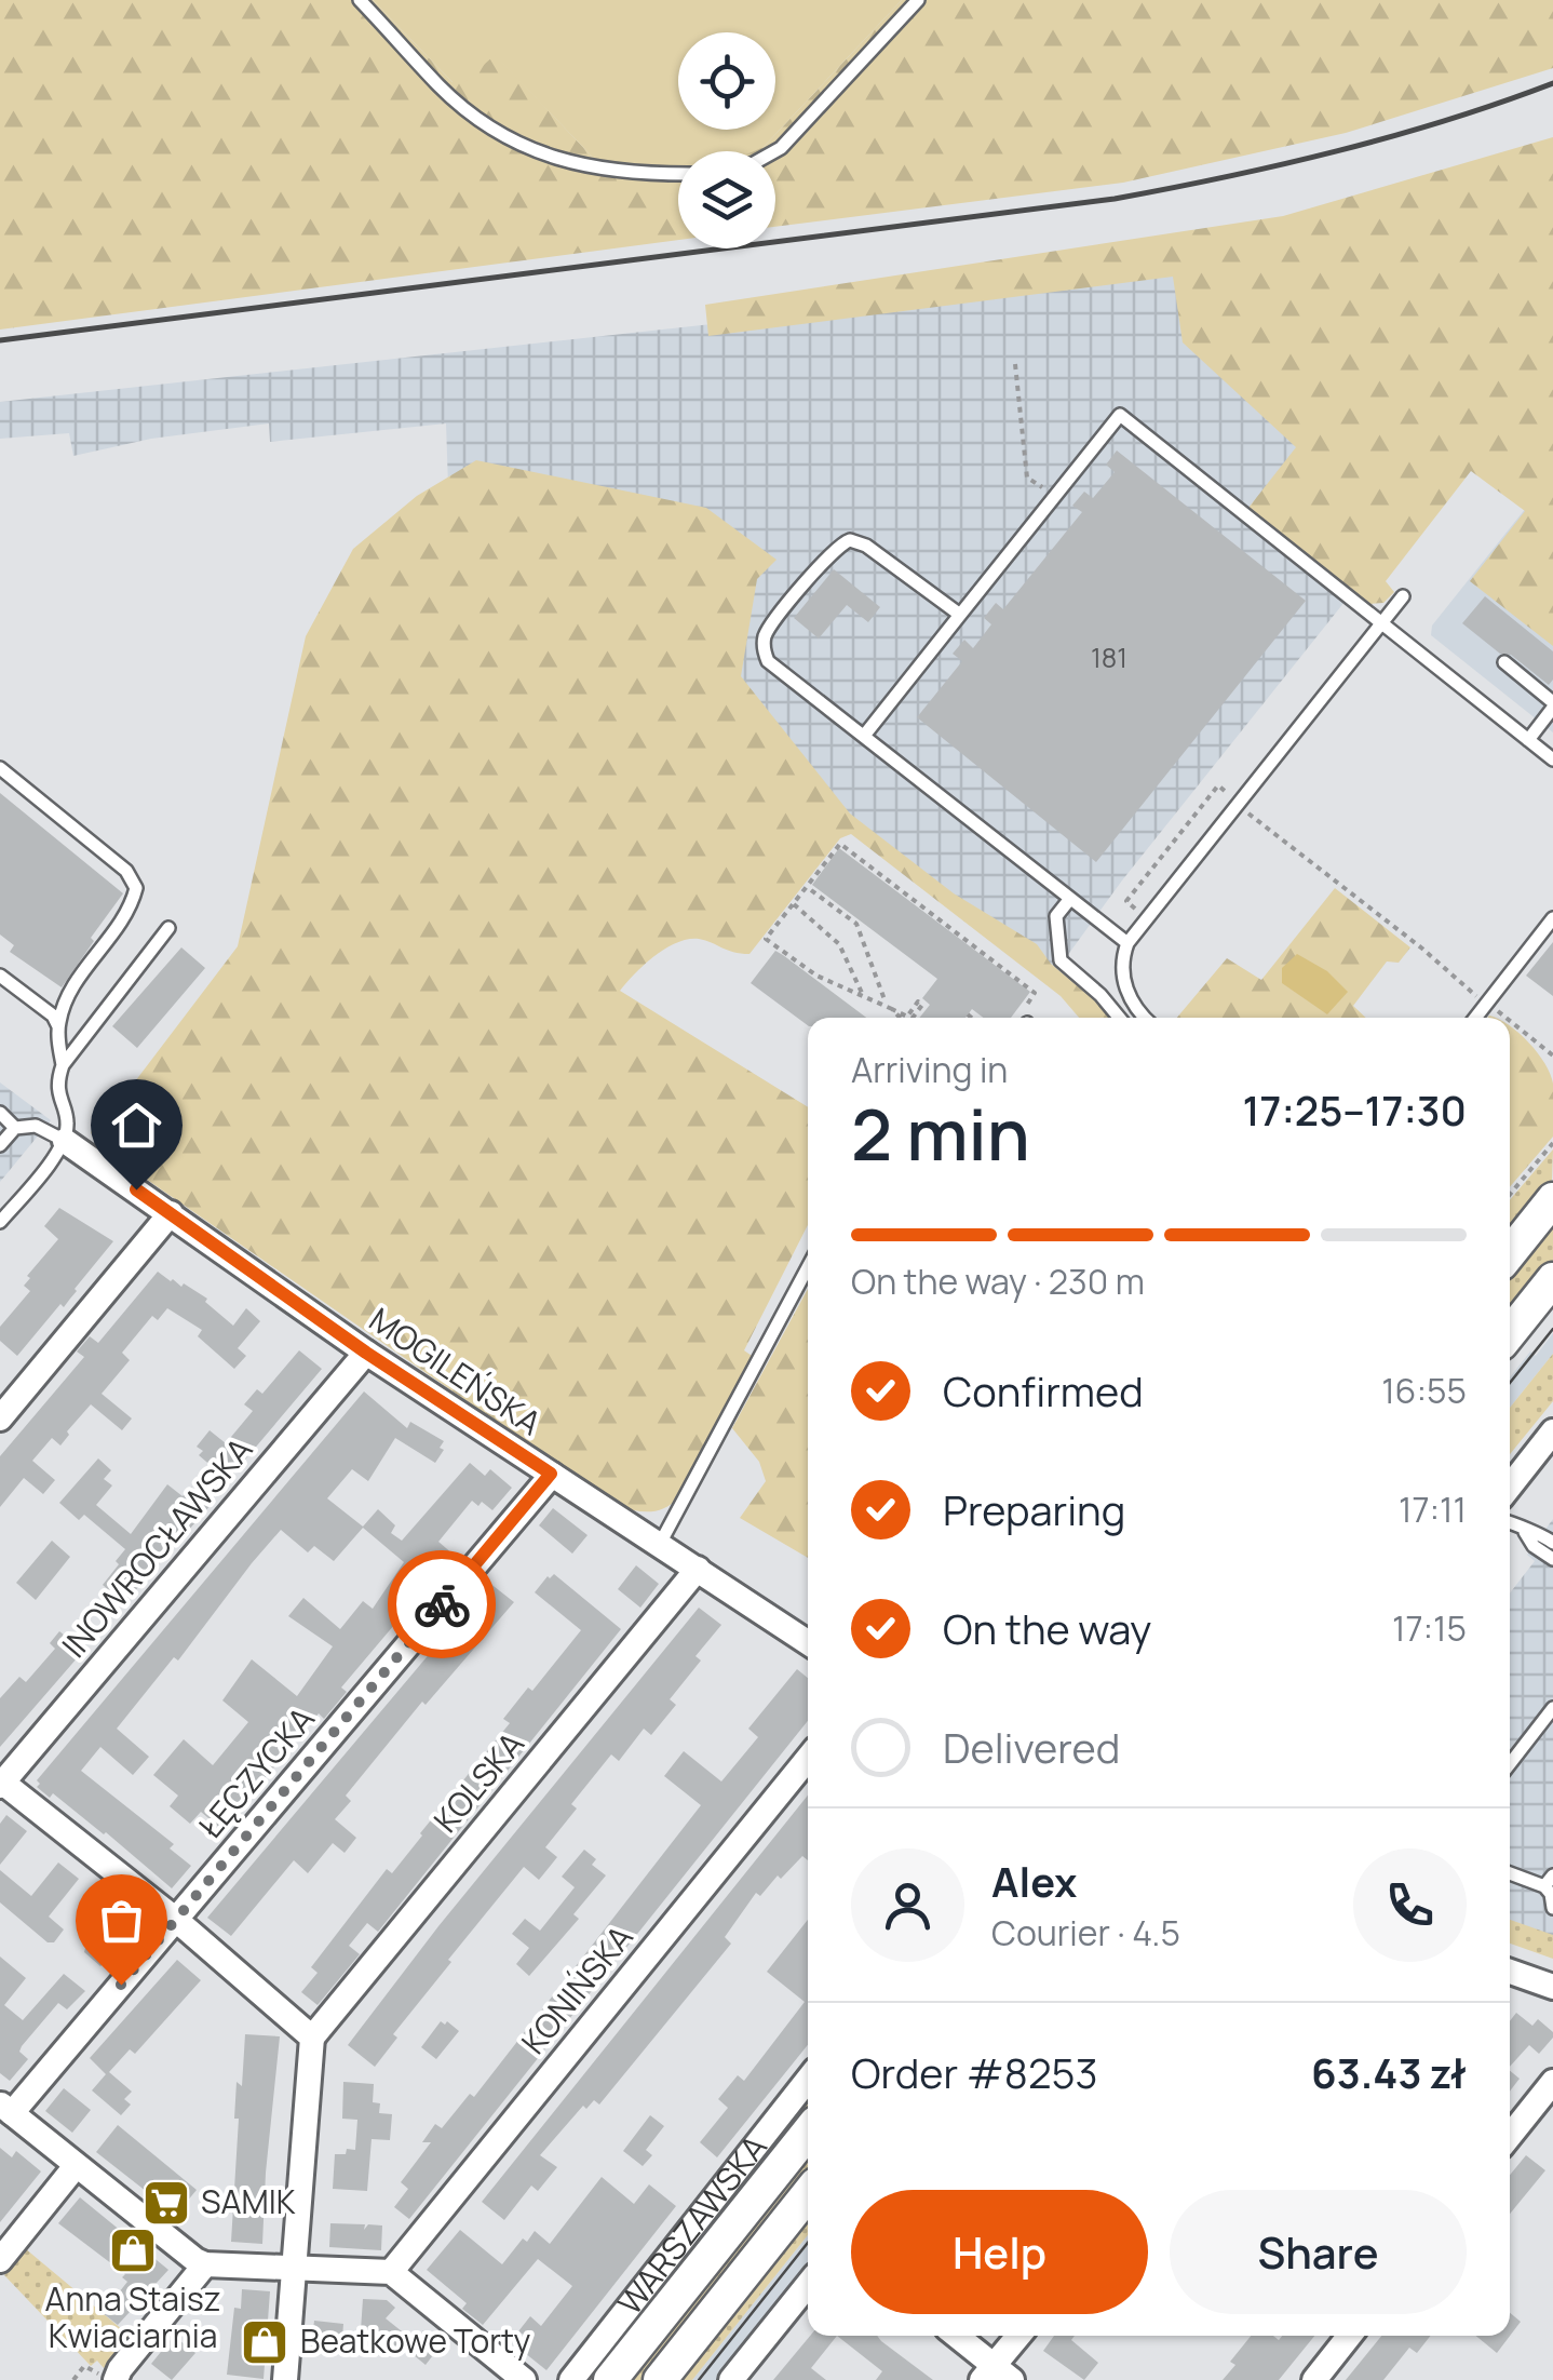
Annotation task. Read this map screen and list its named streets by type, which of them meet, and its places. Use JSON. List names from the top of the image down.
{
  "streets": {
    "main road": ["WARSZAWSKA"],
    "street": [
      "MOGILEŃSKA",
      "INOWROCŁAWSKA",
      "ŁĘCZYCKA",
      "KOLSKA",
      "KONIŃSKA"
    ]
  },
  "crossings": [
    ["MOGILEŃSKA", "INOWROCŁAWSKA"],
    ["MOGILEŃSKA", "ŁĘCZYCKA"],
    ["MOGILEŃSKA", "KOLSKA"]
  ],
  "places": {
    "supermarket": ["SAMIK"],
    "shop": ["Anna Staisz Kwiaciarnia", "Beatkowe Torty"]
  },
  "house_numbers": ["181"],
  "page": {
    "heading": ["2 min", "Arriving in", "17:25–17:30"],
    "panel": [
      "Alex",
      "Courier · 4.5",
      "Order #8253",
      "63.43 zł"
    ],
    "bar": "On the way · 230 m",
    "list": [
      ["Confirmed", "16:55"],
      ["Preparing", "17:11"],
      ["On the way", "17:15"],
      "Delivered"
    ],
    "buttons": ["Help", "Share"]
  }
}
